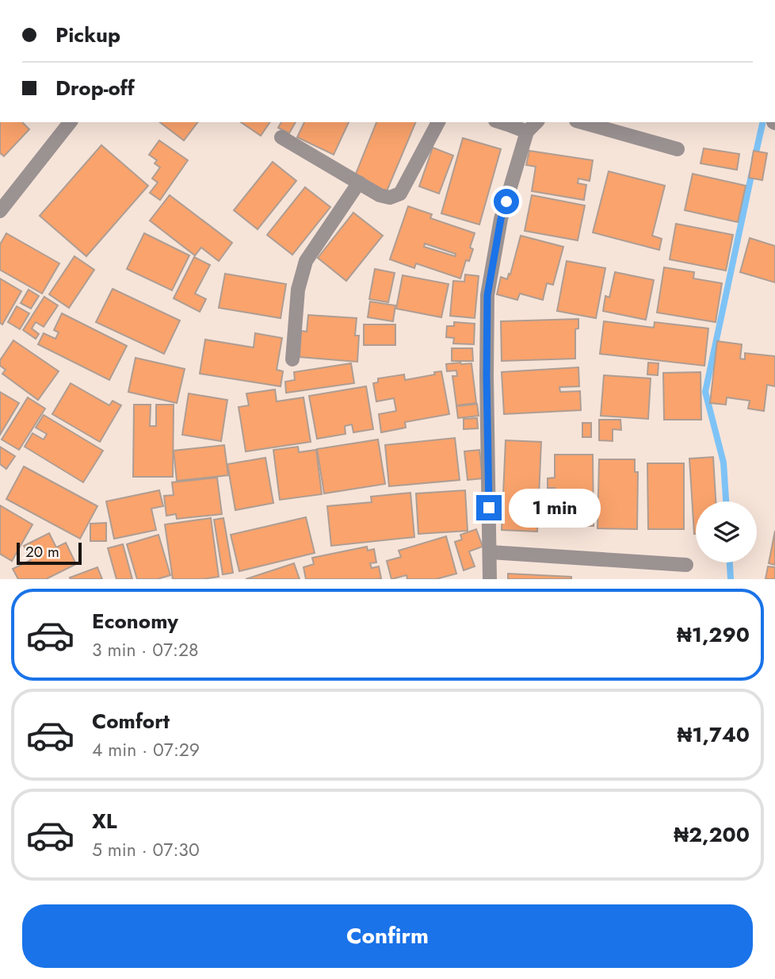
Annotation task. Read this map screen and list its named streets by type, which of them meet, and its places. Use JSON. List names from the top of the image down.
{
  "scale_bar": "20 m",
  "page": {
    "banner": ["Pickup", "Drop-off"],
    "bubble": "1 min",
    "scale": "20 m",
    "list": [
      {
        "name": "Economy",
        "note": "3 min · 07:28",
        "value": "₦1,290"
      },
      {
        "name": "Comfort",
        "note": "4 min · 07:29",
        "value": "₦1,740"
      },
      {
        "name": "XL",
        "note": "5 min · 07:30",
        "value": "₦2,200"
      }
    ],
    "buttons": "Confirm"
  }
}
